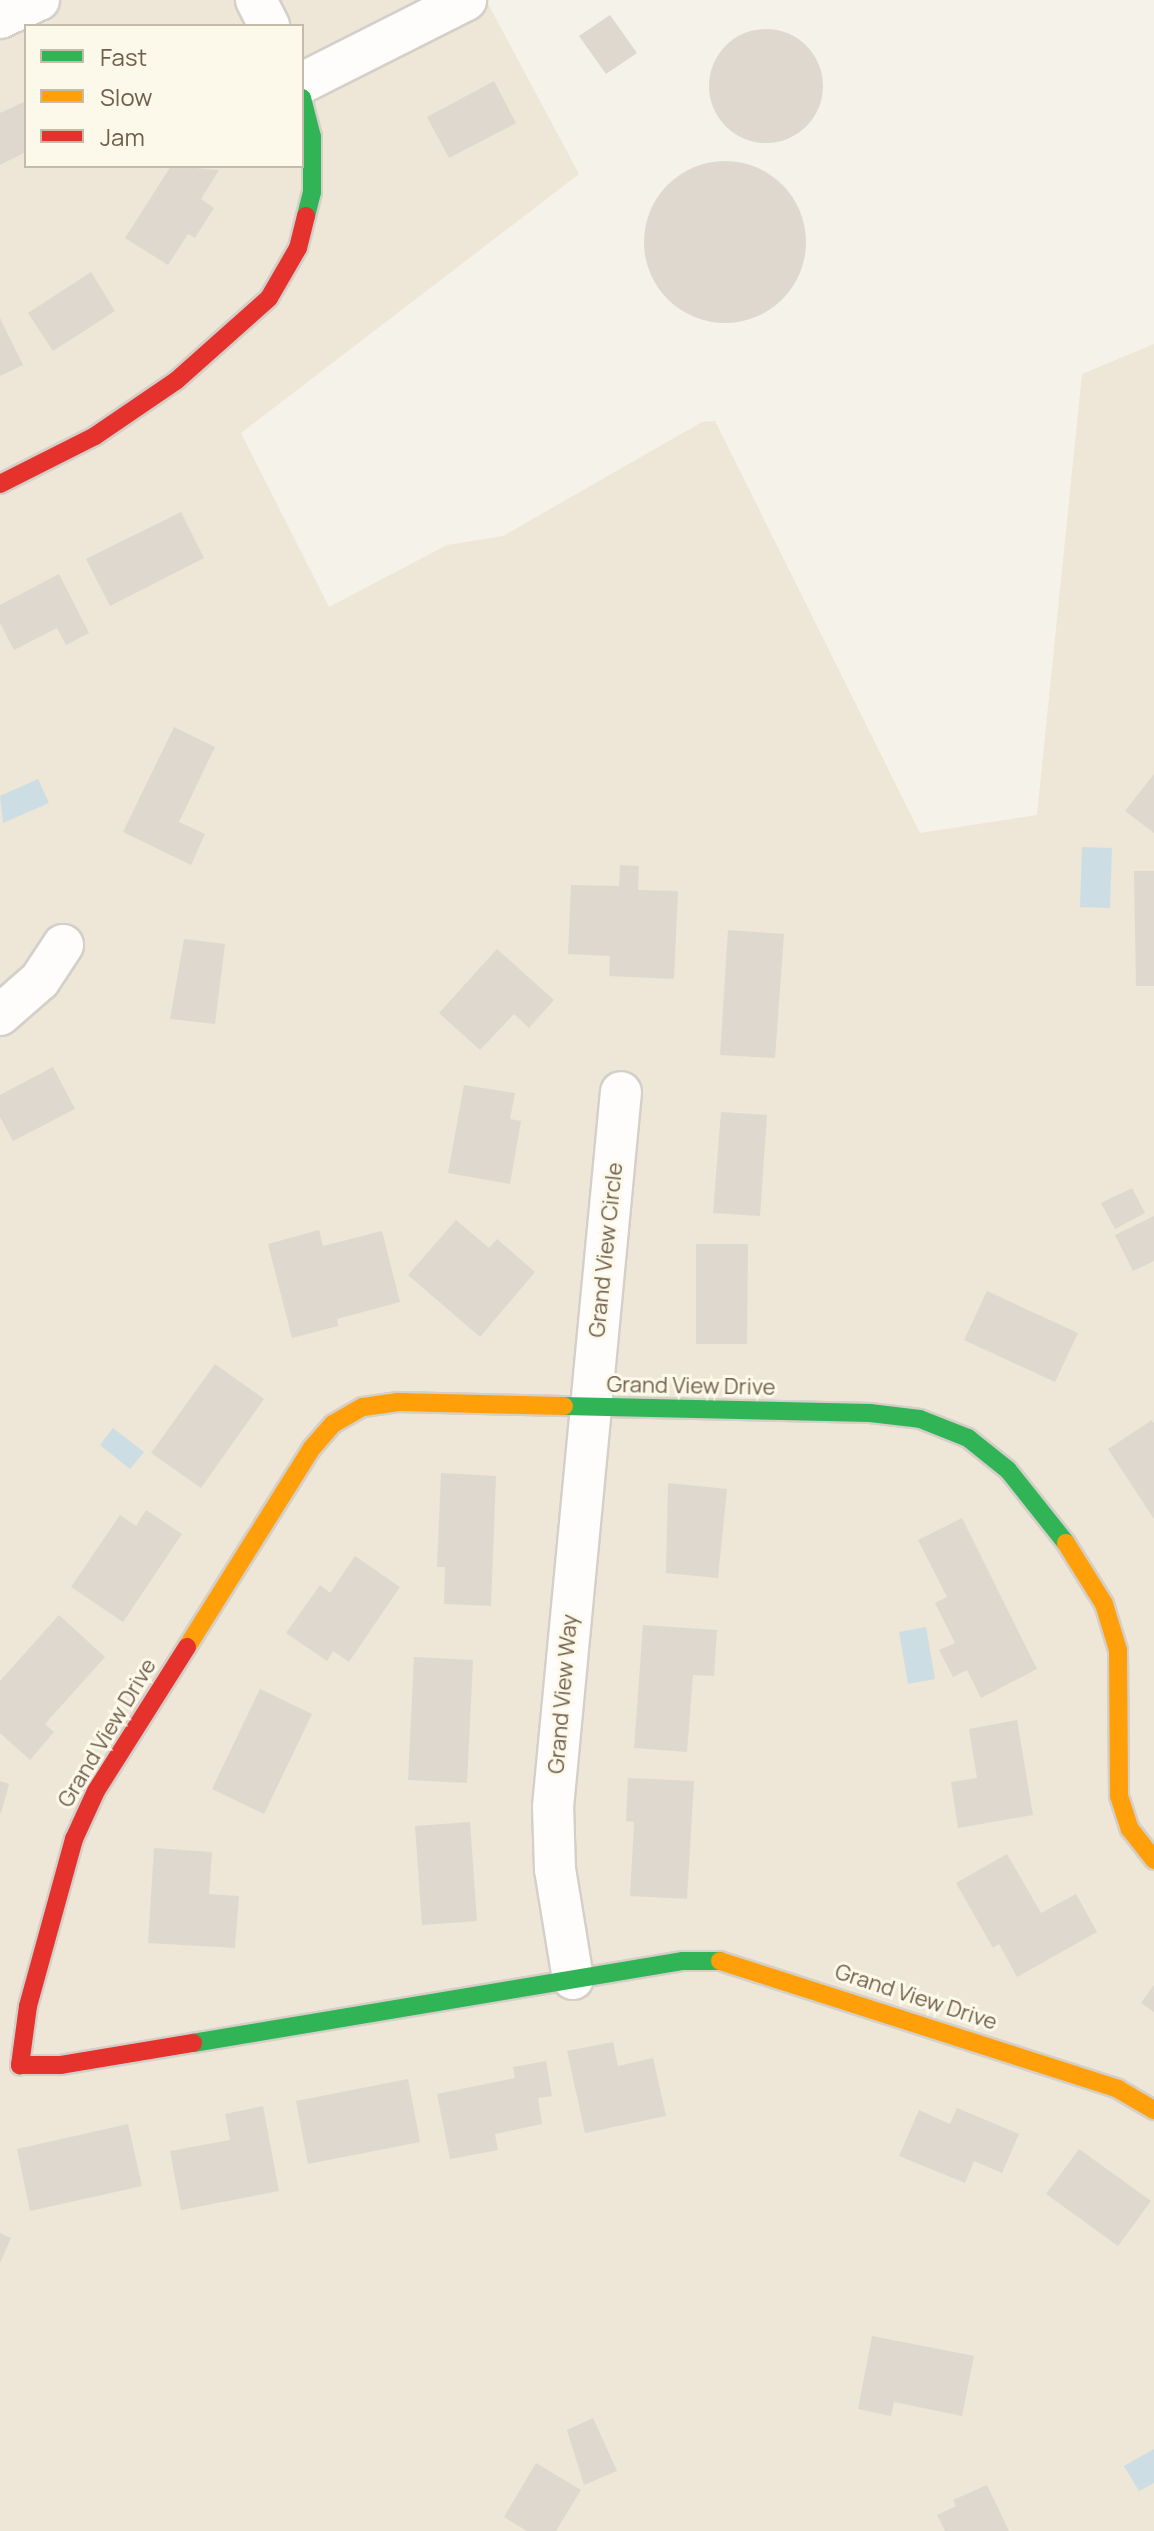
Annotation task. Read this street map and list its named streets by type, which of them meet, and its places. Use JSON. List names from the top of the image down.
{
  "streets": {
    "street": ["Grand View Circle", "Grand View Drive", "Grand View Way"]
  },
  "crossings": [
    ["Grand View Circle", "Grand View Drive"],
    ["Grand View Circle", "Grand View Way"],
    ["Grand View Drive", "Grand View Way"]
  ],
  "legend": ["Fast", "Slow", "Jam"]
}
